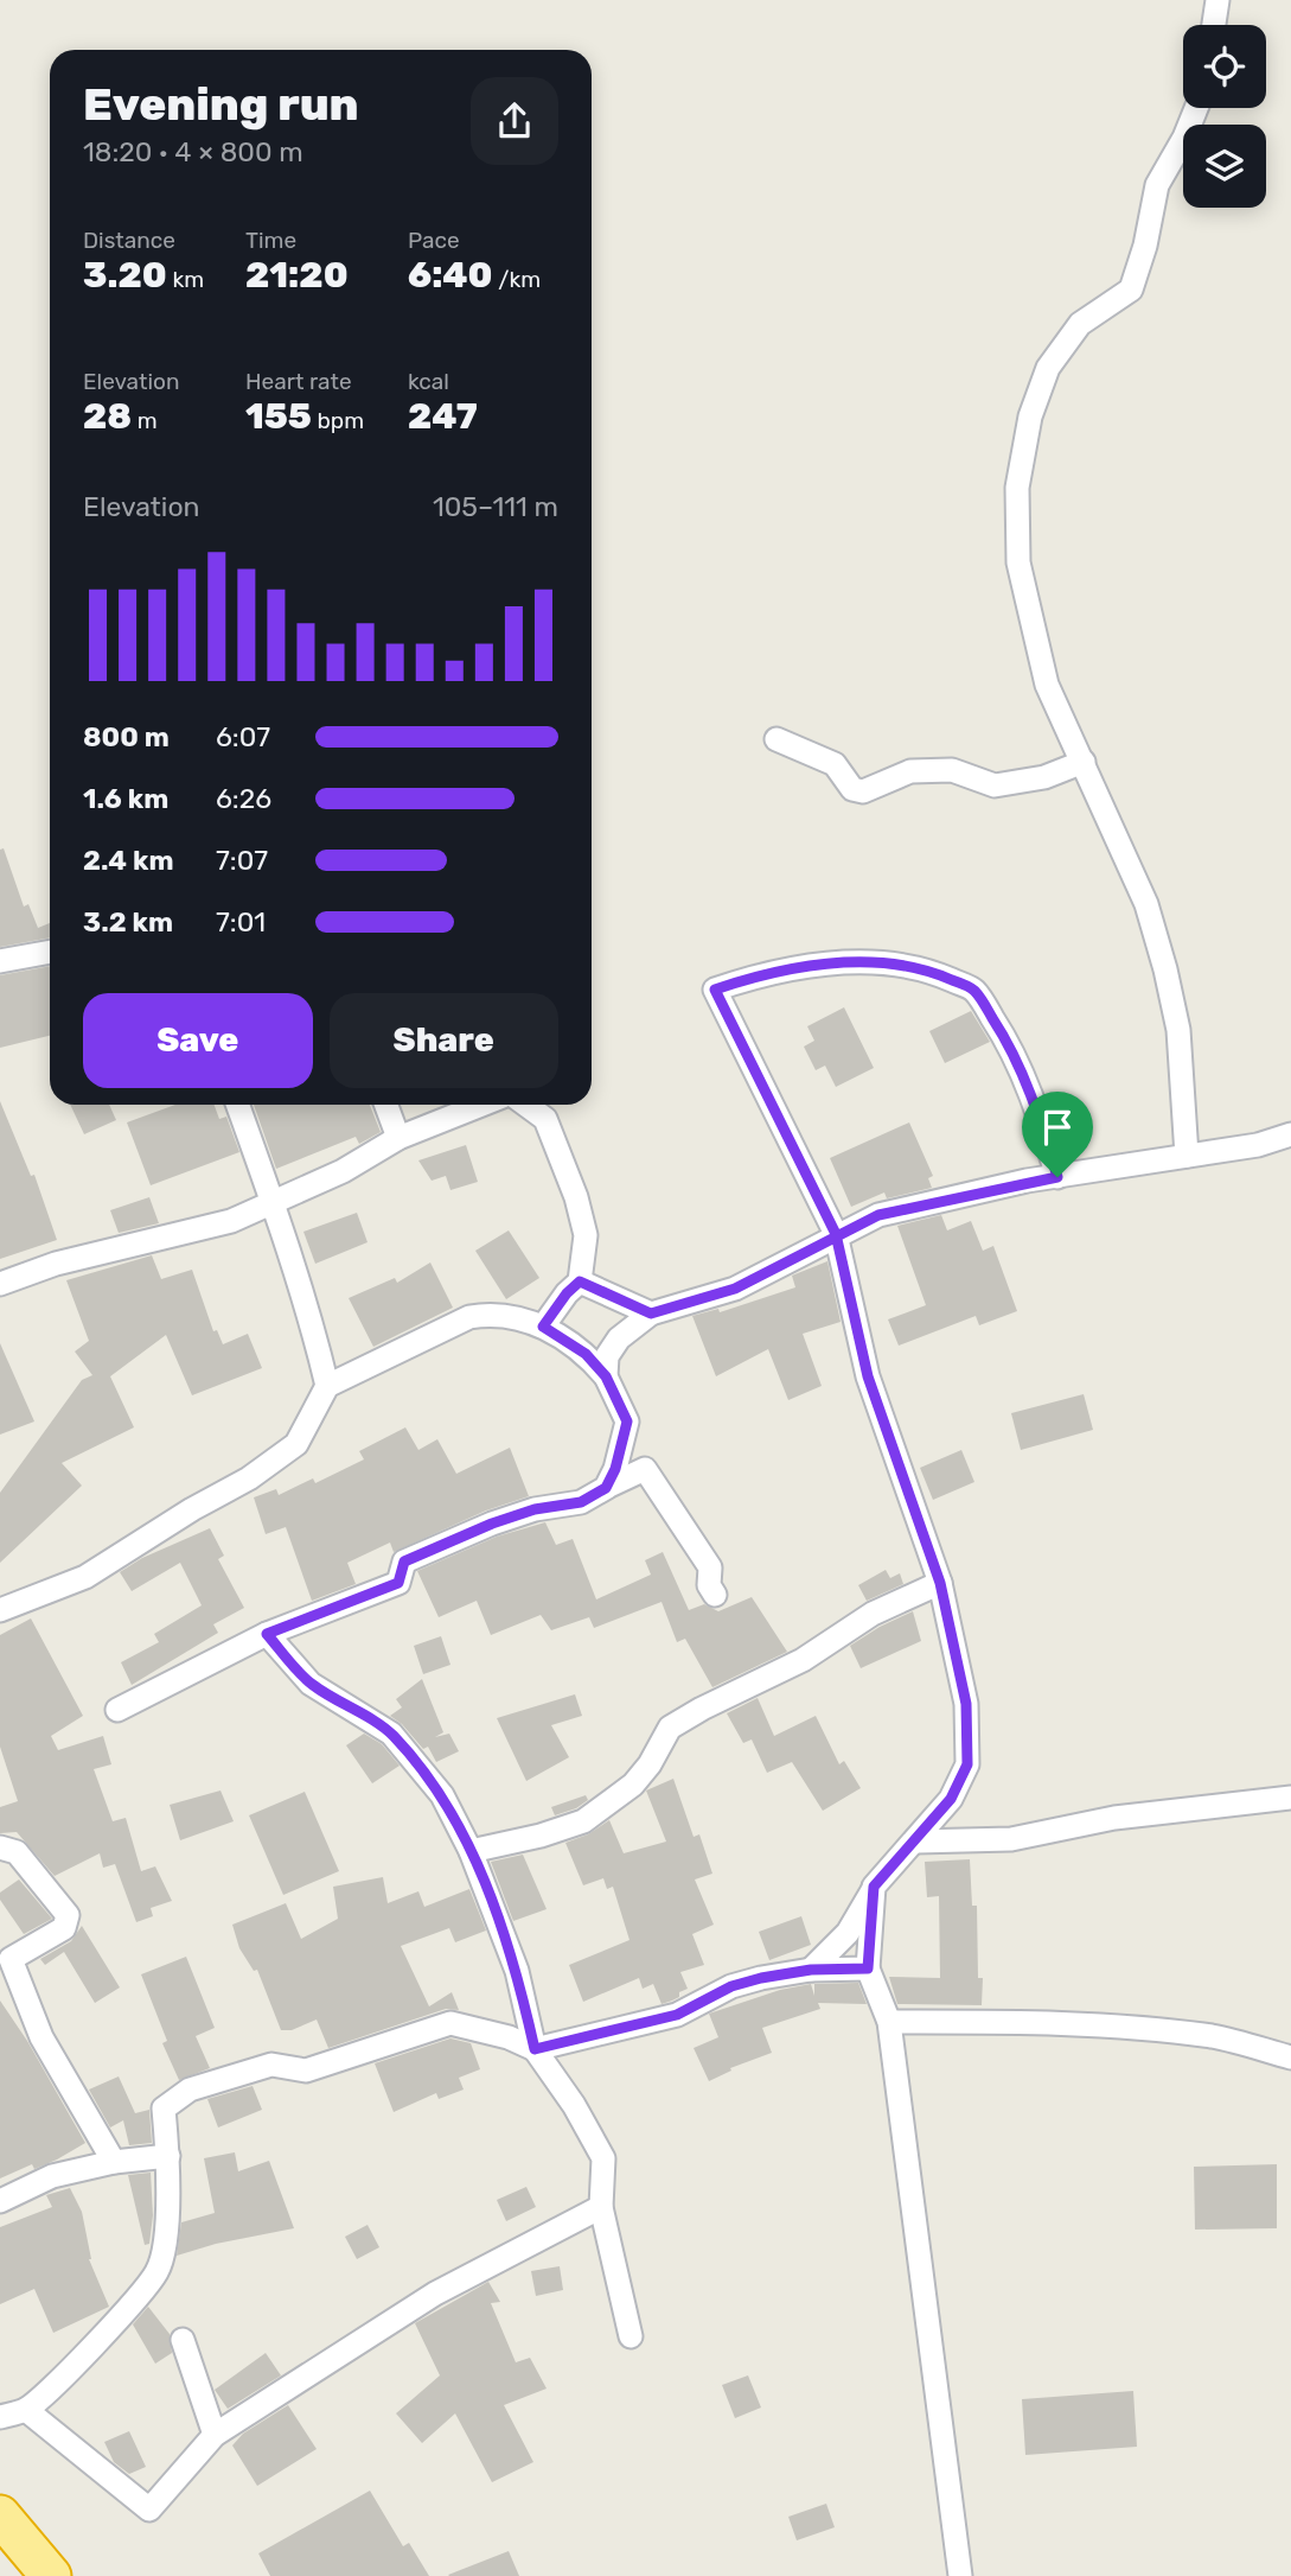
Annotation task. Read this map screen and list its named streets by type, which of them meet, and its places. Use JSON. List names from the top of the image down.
{
  "page": {
    "heading": ["Evening run", "18:20 · 4 × 800 m"],
    "stats": [
      ["Distance", "3.20 km"],
      ["Time", "21:20"],
      ["Pace", "6:40 /km"],
      ["Elevation", "28 m"],
      ["Heart rate", "155 bpm"],
      ["kcal", "247"]
    ],
    "chart": ["Elevation", "105–111 m"],
    "list": [
      {
        "name": "800 m",
        "note": "6:07"
      },
      {
        "name": "1.6 km",
        "note": "6:26"
      },
      {
        "name": "2.4 km",
        "note": "7:07"
      },
      {
        "name": "3.2 km",
        "note": "7:01"
      }
    ],
    "buttons": ["Save", "Share"]
  }
}
